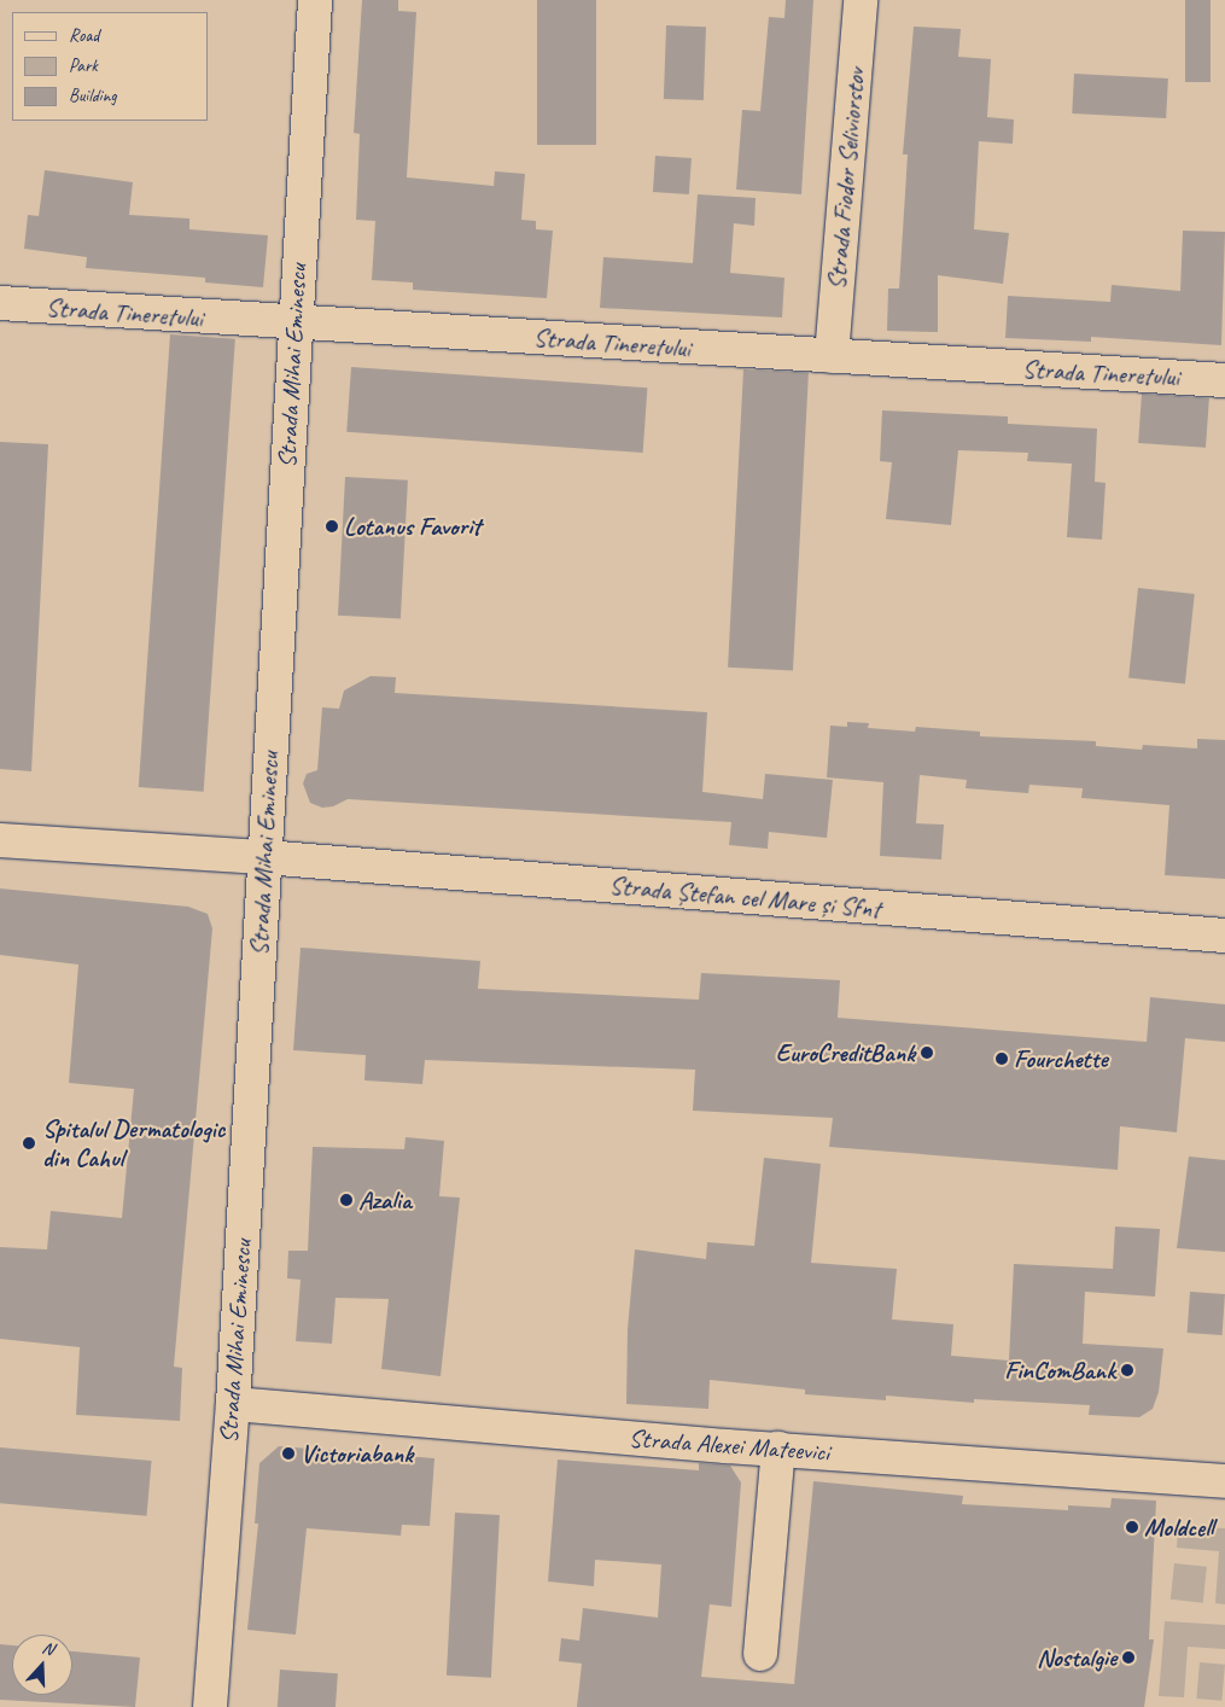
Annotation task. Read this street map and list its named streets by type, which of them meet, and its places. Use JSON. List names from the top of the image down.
{
  "streets": {
    "street": [
      "Strada Fiodor Seliviorstov",
      "Strada Tineretului",
      "Strada Mihai Eminescu",
      "Strada Ștefan cel Mare și Sfnt",
      "Strada Alexei Mateevici"
    ]
  },
  "crossings": [
    ["Strada Fiodor Seliviorstov", "Strada Tineretului"],
    ["Strada Tineretului", "Strada Mihai Eminescu"],
    ["Strada Mihai Eminescu", "Strada Ștefan cel Mare și Sfnt"],
    ["Strada Mihai Eminescu", "Strada Alexei Mateevici"]
  ],
  "places": [
    "Lotanus Favorit",
    "EuroCreditBank",
    "Fourchette",
    "Spitalul Dermatologic din Cahul",
    "Azalia",
    "FinComBank",
    "Victoriabank",
    "Moldcell",
    "Nostalgie"
  ],
  "legend": ["Road", "Park", "Building"],
  "north": "top"
}
